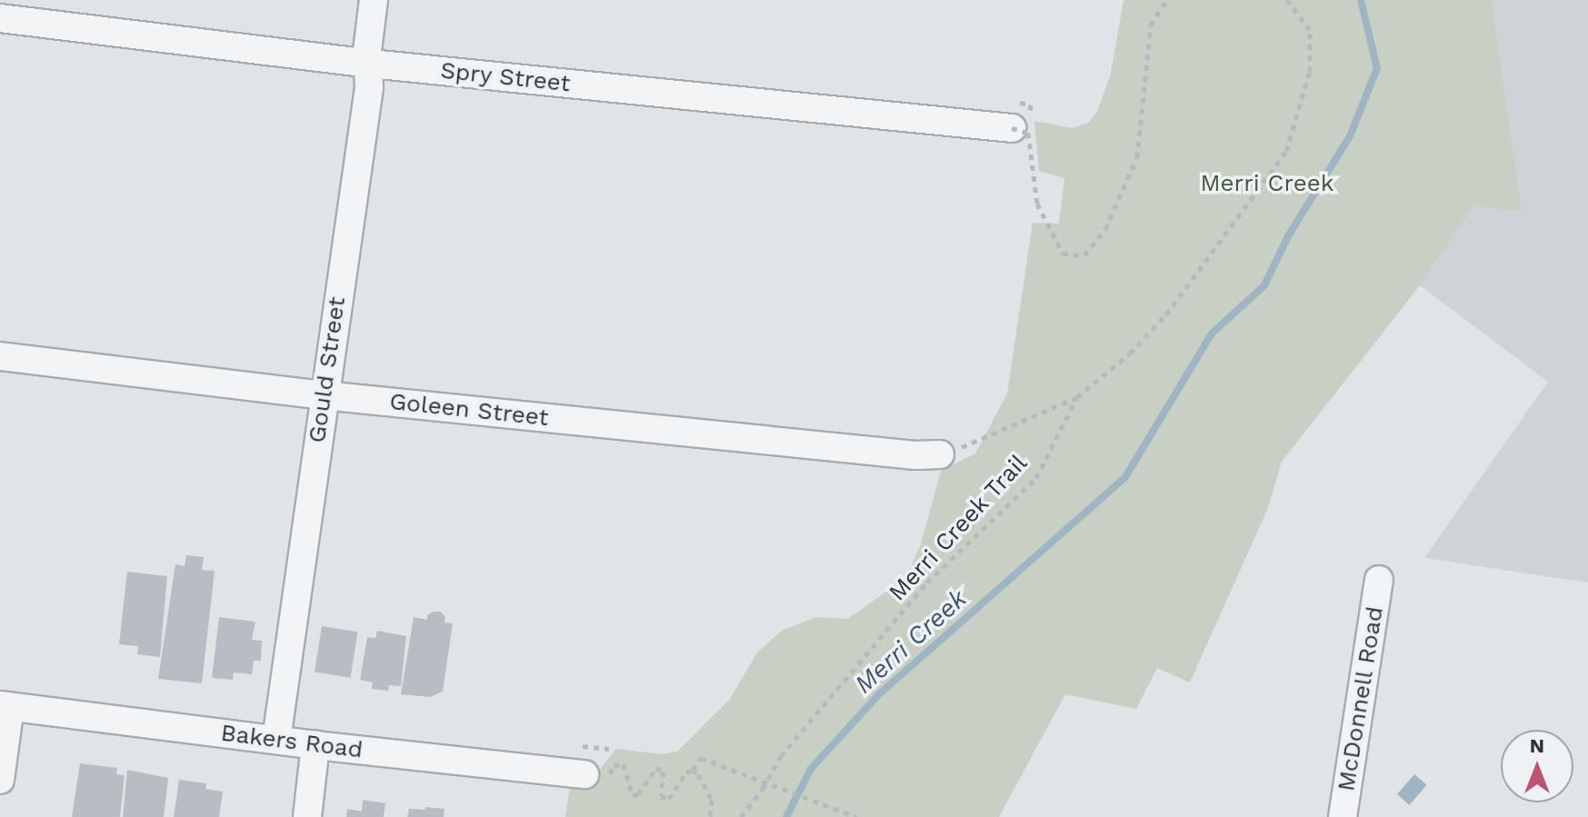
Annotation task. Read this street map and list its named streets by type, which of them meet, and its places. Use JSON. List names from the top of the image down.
{
  "streets": {
    "street": [
      "Spry Street",
      "Gould Street",
      "Goleen Street",
      "McDonnell Road",
      "Bakers Road"
    ],
    "path": ["Merri Creek Trail"]
  },
  "crossings": [
    ["Spry Street", "Gould Street"],
    ["Gould Street", "Goleen Street"],
    ["Gould Street", "Bakers Road"]
  ],
  "water": ["Merri Creek"],
  "parks": ["Merri Creek"],
  "north": "top"
}
